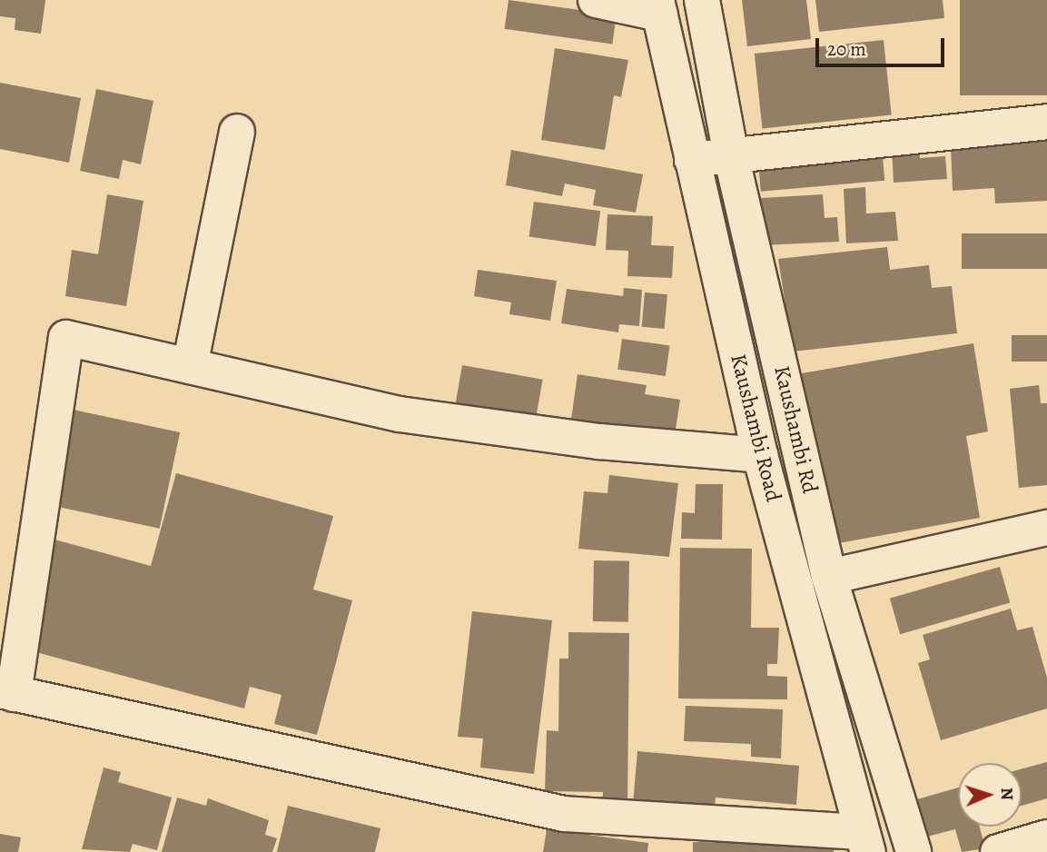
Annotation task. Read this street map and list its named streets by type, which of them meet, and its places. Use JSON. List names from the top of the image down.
{
  "streets": {
    "street": ["Kaushambi Road", "Kaushambi Rd"]
  },
  "scale_bar": "20 m",
  "north": "right"
}
